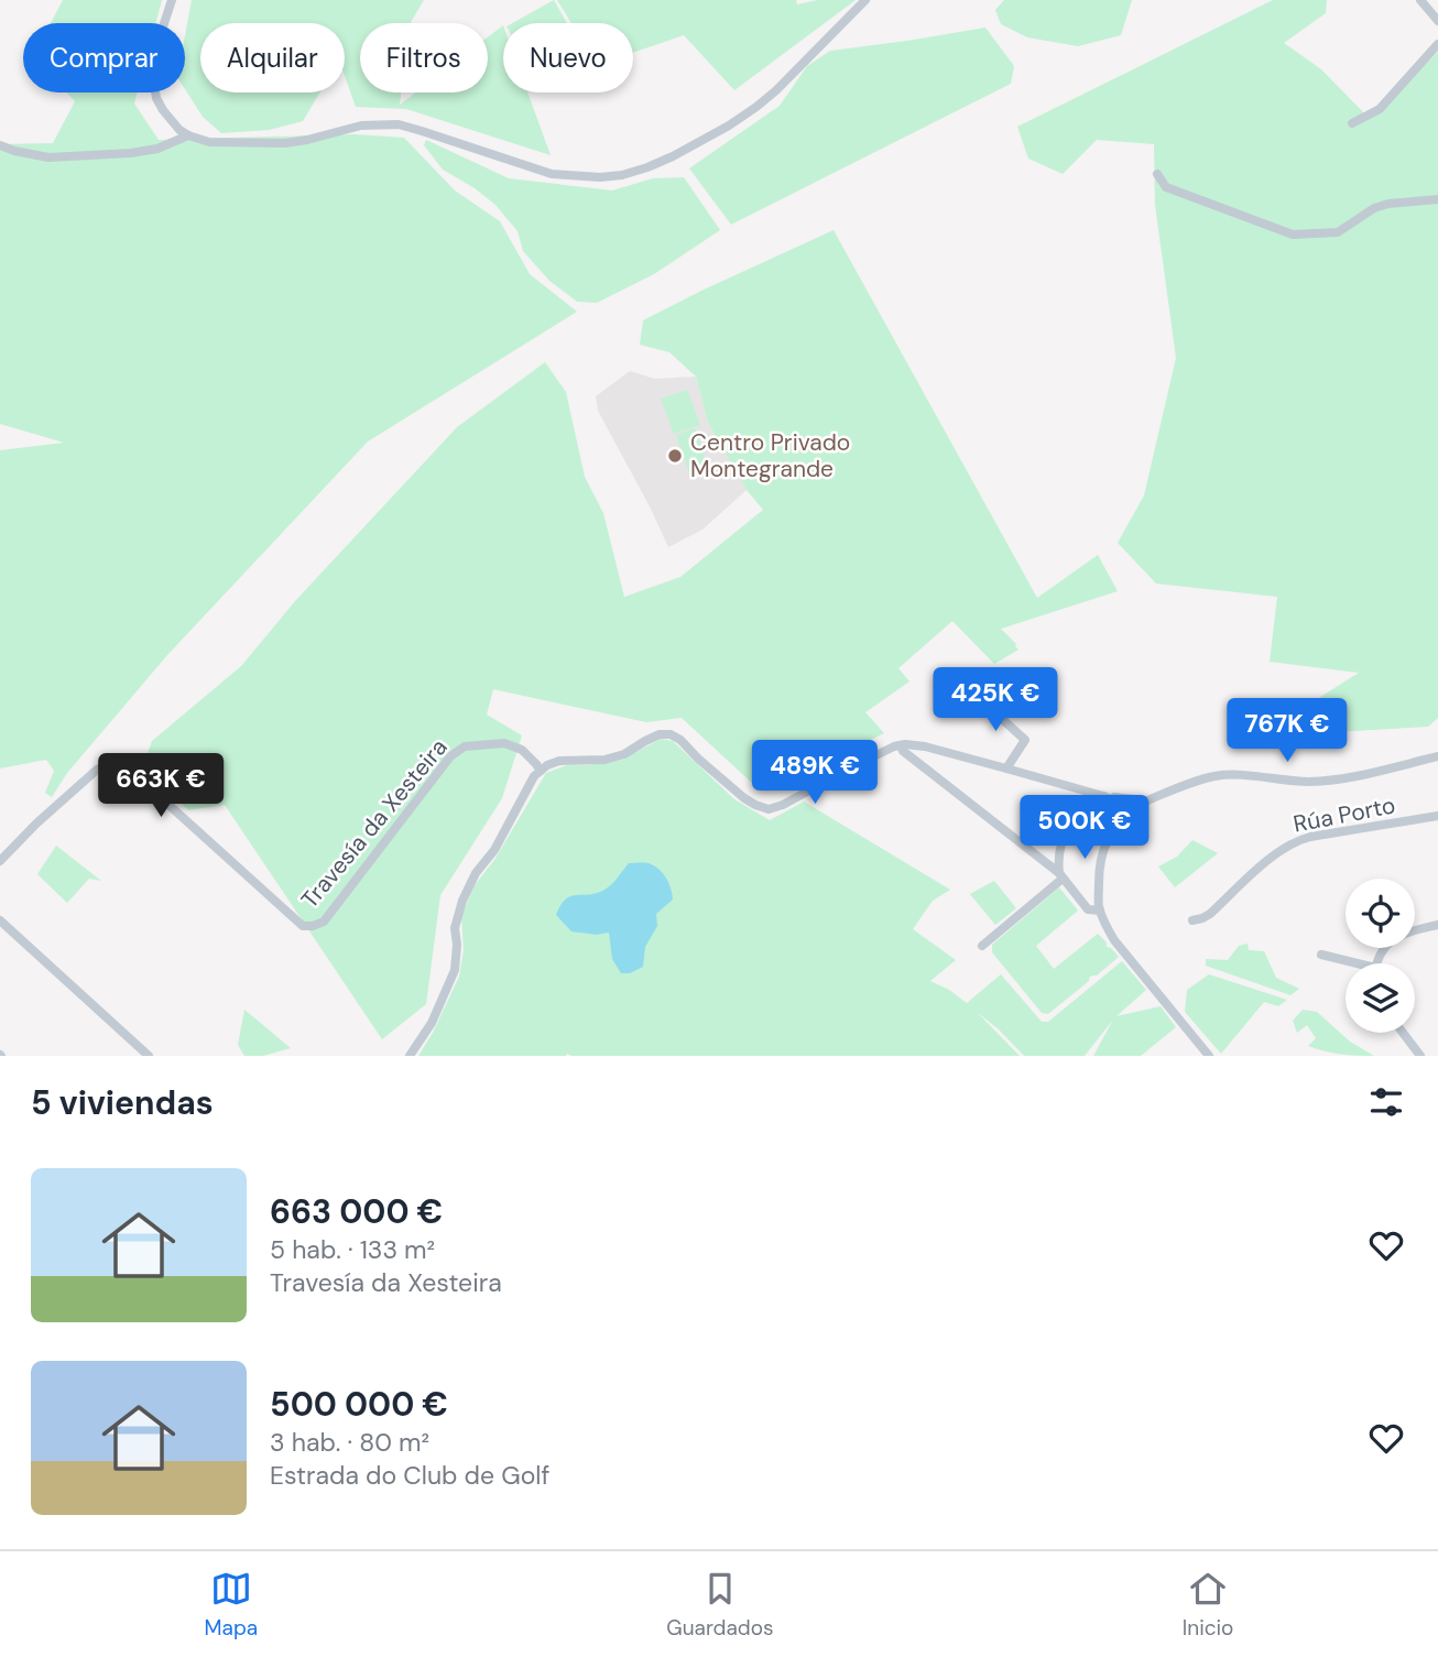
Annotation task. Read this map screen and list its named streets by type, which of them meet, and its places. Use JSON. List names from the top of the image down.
{
  "streets": {
    "street": ["Rúa Porto", "Travesía da Xesteira"]
  },
  "places": ["Centro Privado Montegrande"],
  "page": {
    "chip": [
      "Comprar",
      "Alquilar",
      "Filtros",
      "Nuevo"
    ],
    "price": [
      "425K €",
      "767K €",
      "489K €",
      "663K €",
      "500K €"
    ],
    "heading": "5 viviendas",
    "list": [
      {
        "name": "663 000 €",
        "note": "5 hab. · 133 m² · Travesía da Xesteira"
      },
      {
        "name": "500 000 €",
        "note": "3 hab. · 80 m² · Estrada do Club de Golf"
      }
    ],
    "tabs": ["Mapa", "Guardados", "Inicio"]
  }
}
